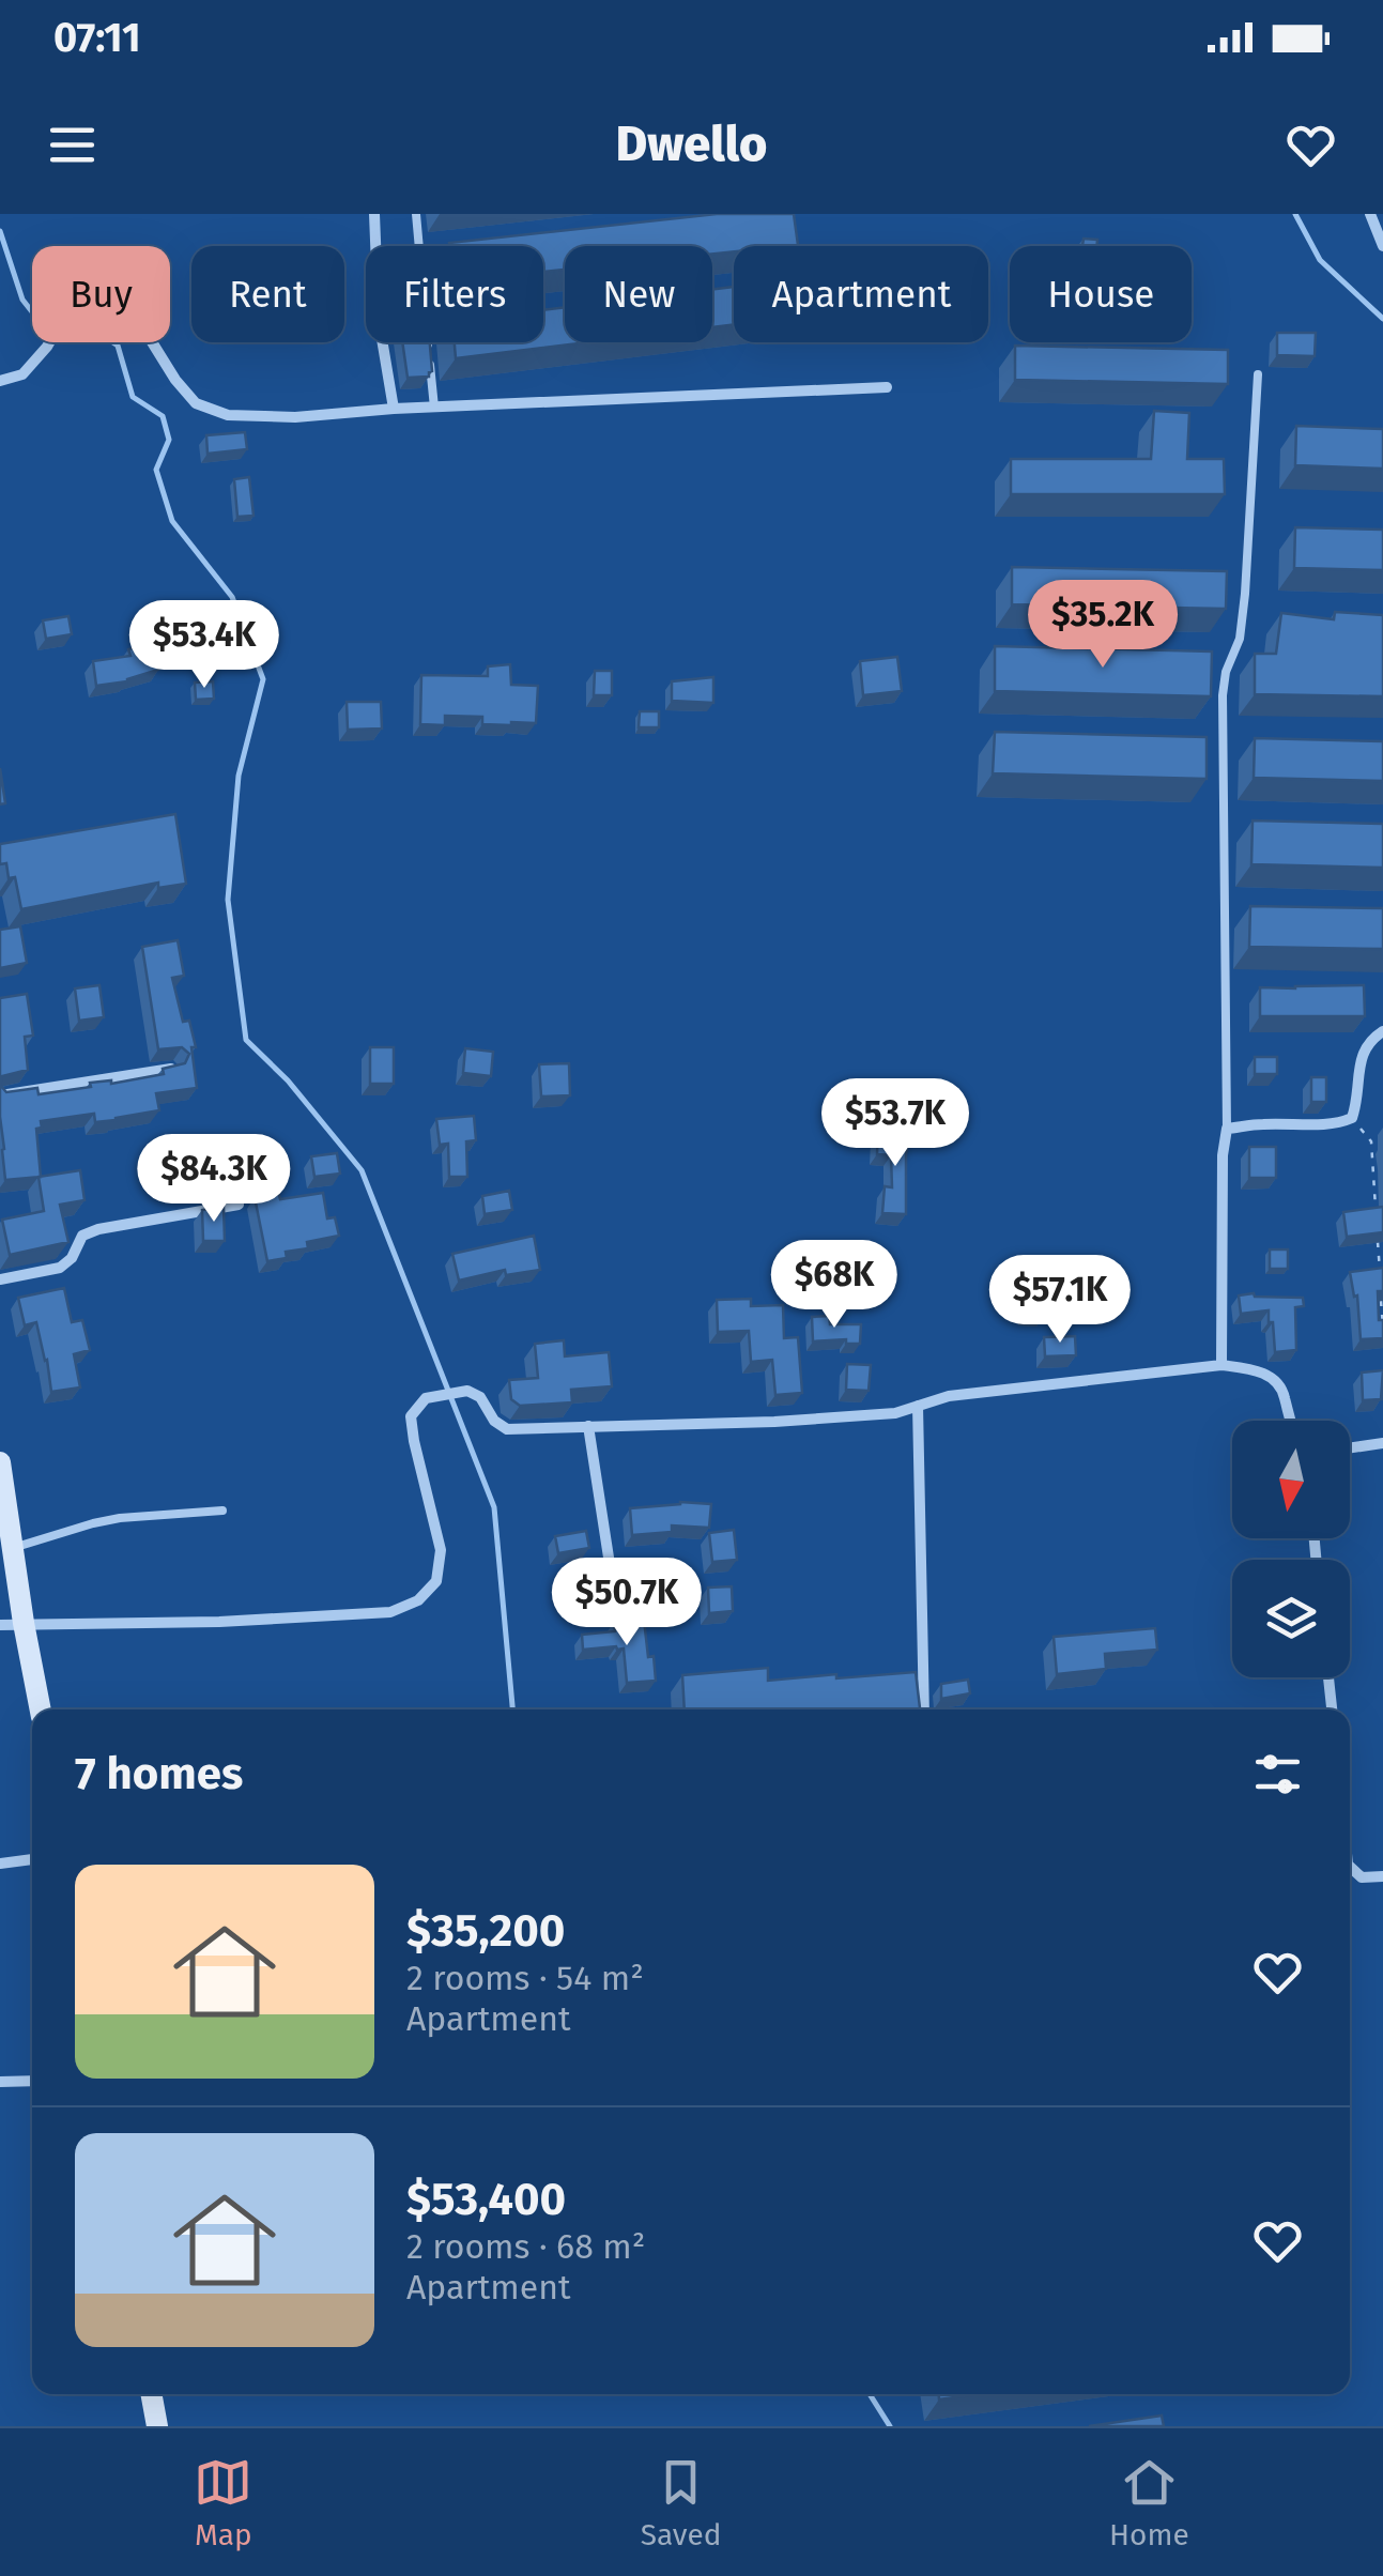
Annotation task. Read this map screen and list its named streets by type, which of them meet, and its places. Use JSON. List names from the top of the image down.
{
  "north": "bottom",
  "page": {
    "status": "07:11",
    "header": "Dwello",
    "chip": [
      "Buy",
      "Rent",
      "Filters",
      "New",
      "Apartment",
      "House"
    ],
    "price": [
      "$35.2K",
      "$53.4K",
      "$53.7K",
      "$84.3K",
      "$68K",
      "$57.1K",
      "$50.7K"
    ],
    "heading": "7 homes",
    "list": [
      {
        "name": "$35,200",
        "note": "2 rooms · 54 m² · Apartment"
      },
      {
        "name": "$53,400",
        "note": "2 rooms · 68 m² · Apartment"
      }
    ],
    "tabs": ["Map", "Saved", "Home"]
  }
}
